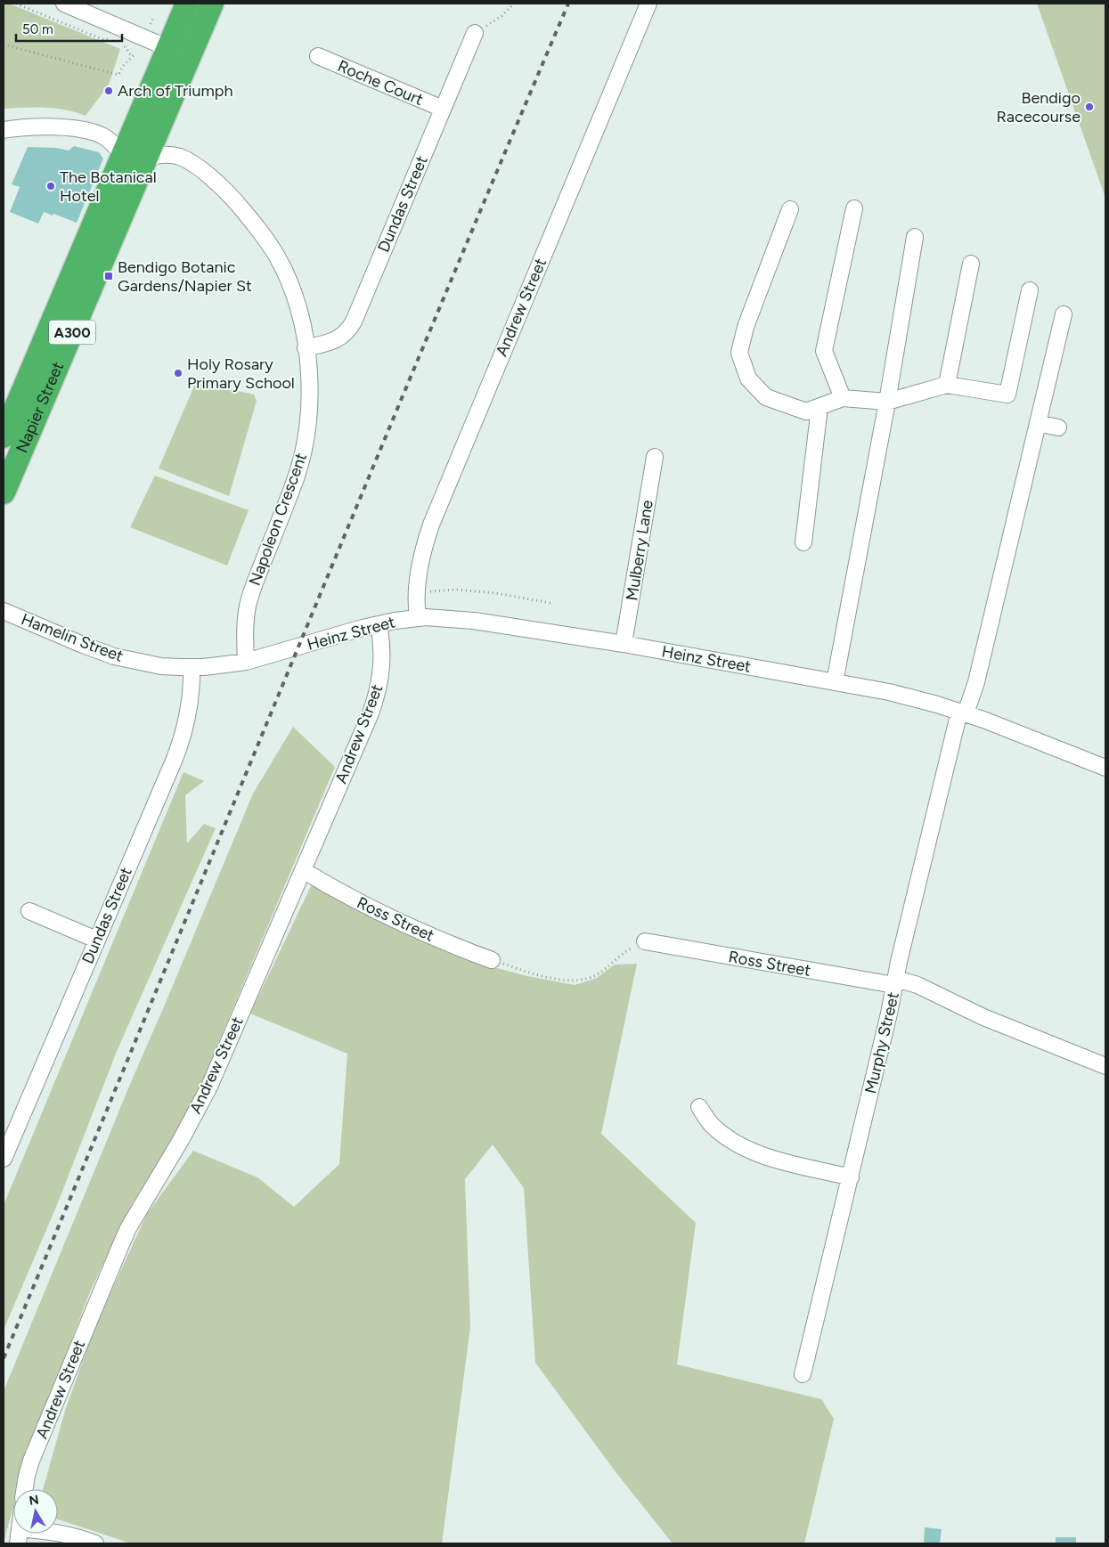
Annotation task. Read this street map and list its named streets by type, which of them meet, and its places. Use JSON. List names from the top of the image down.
{
  "streets": {
    "highway": ["A300", "Napier Street"],
    "street": [
      "Roche Court",
      "Dundas Street",
      "Andrew Street",
      "Napoleon Crescent",
      "Mulberry Lane",
      "Heinz Street",
      "Hamelin Street",
      "Ross Street",
      "Murphy Street"
    ]
  },
  "crossings": [
    ["Roche Court", "Dundas Street"],
    ["Dundas Street", "Napoleon Crescent"],
    ["Dundas Street", "Hamelin Street"],
    ["Andrew Street", "Heinz Street"],
    ["Andrew Street", "Ross Street"],
    ["Napier Street", "Napoleon Crescent"],
    ["Napoleon Crescent", "Hamelin Street"],
    ["Mulberry Lane", "Heinz Street"],
    ["Heinz Street", "Hamelin Street"],
    ["Heinz Street", "Murphy Street"],
    ["Ross Street", "Murphy Street"]
  ],
  "places": {
    "other": [
      "Arch of Triumph",
      "Bendigo Racecourse",
      "The Botanical Hotel",
      "Holy Rosary Primary School"
    ],
    "transit": ["Bendigo Botanic Gardens/Napier St"]
  },
  "scale_bar": "50 m",
  "north": "top"
}
